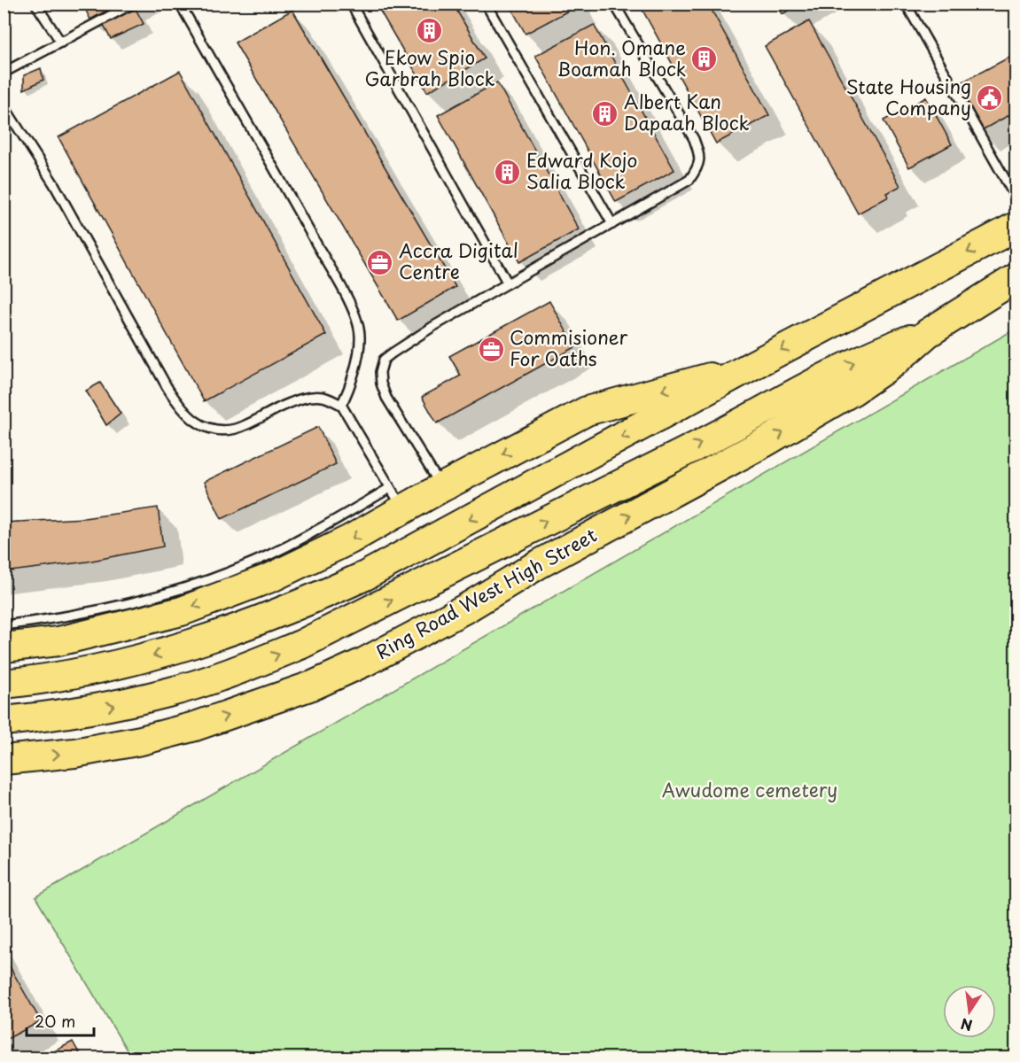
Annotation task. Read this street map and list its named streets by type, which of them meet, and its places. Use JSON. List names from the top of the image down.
{
  "streets": {
    "main road": ["Ring Road West High Street"]
  },
  "parks": ["Awudome cemetery"],
  "places": {
    "building": [
      "Ekow Spio Garbrah Block",
      "Hon. Omane Boamah Block",
      "Albert Kan Dapaah Block",
      "Edward Kojo Salia Block"
    ],
    "public building": ["State Housing Company"],
    "office": ["Accra Digital Centre", "Commisioner For Oaths"]
  },
  "scale_bar": "20 m",
  "north": "bottom"
}
